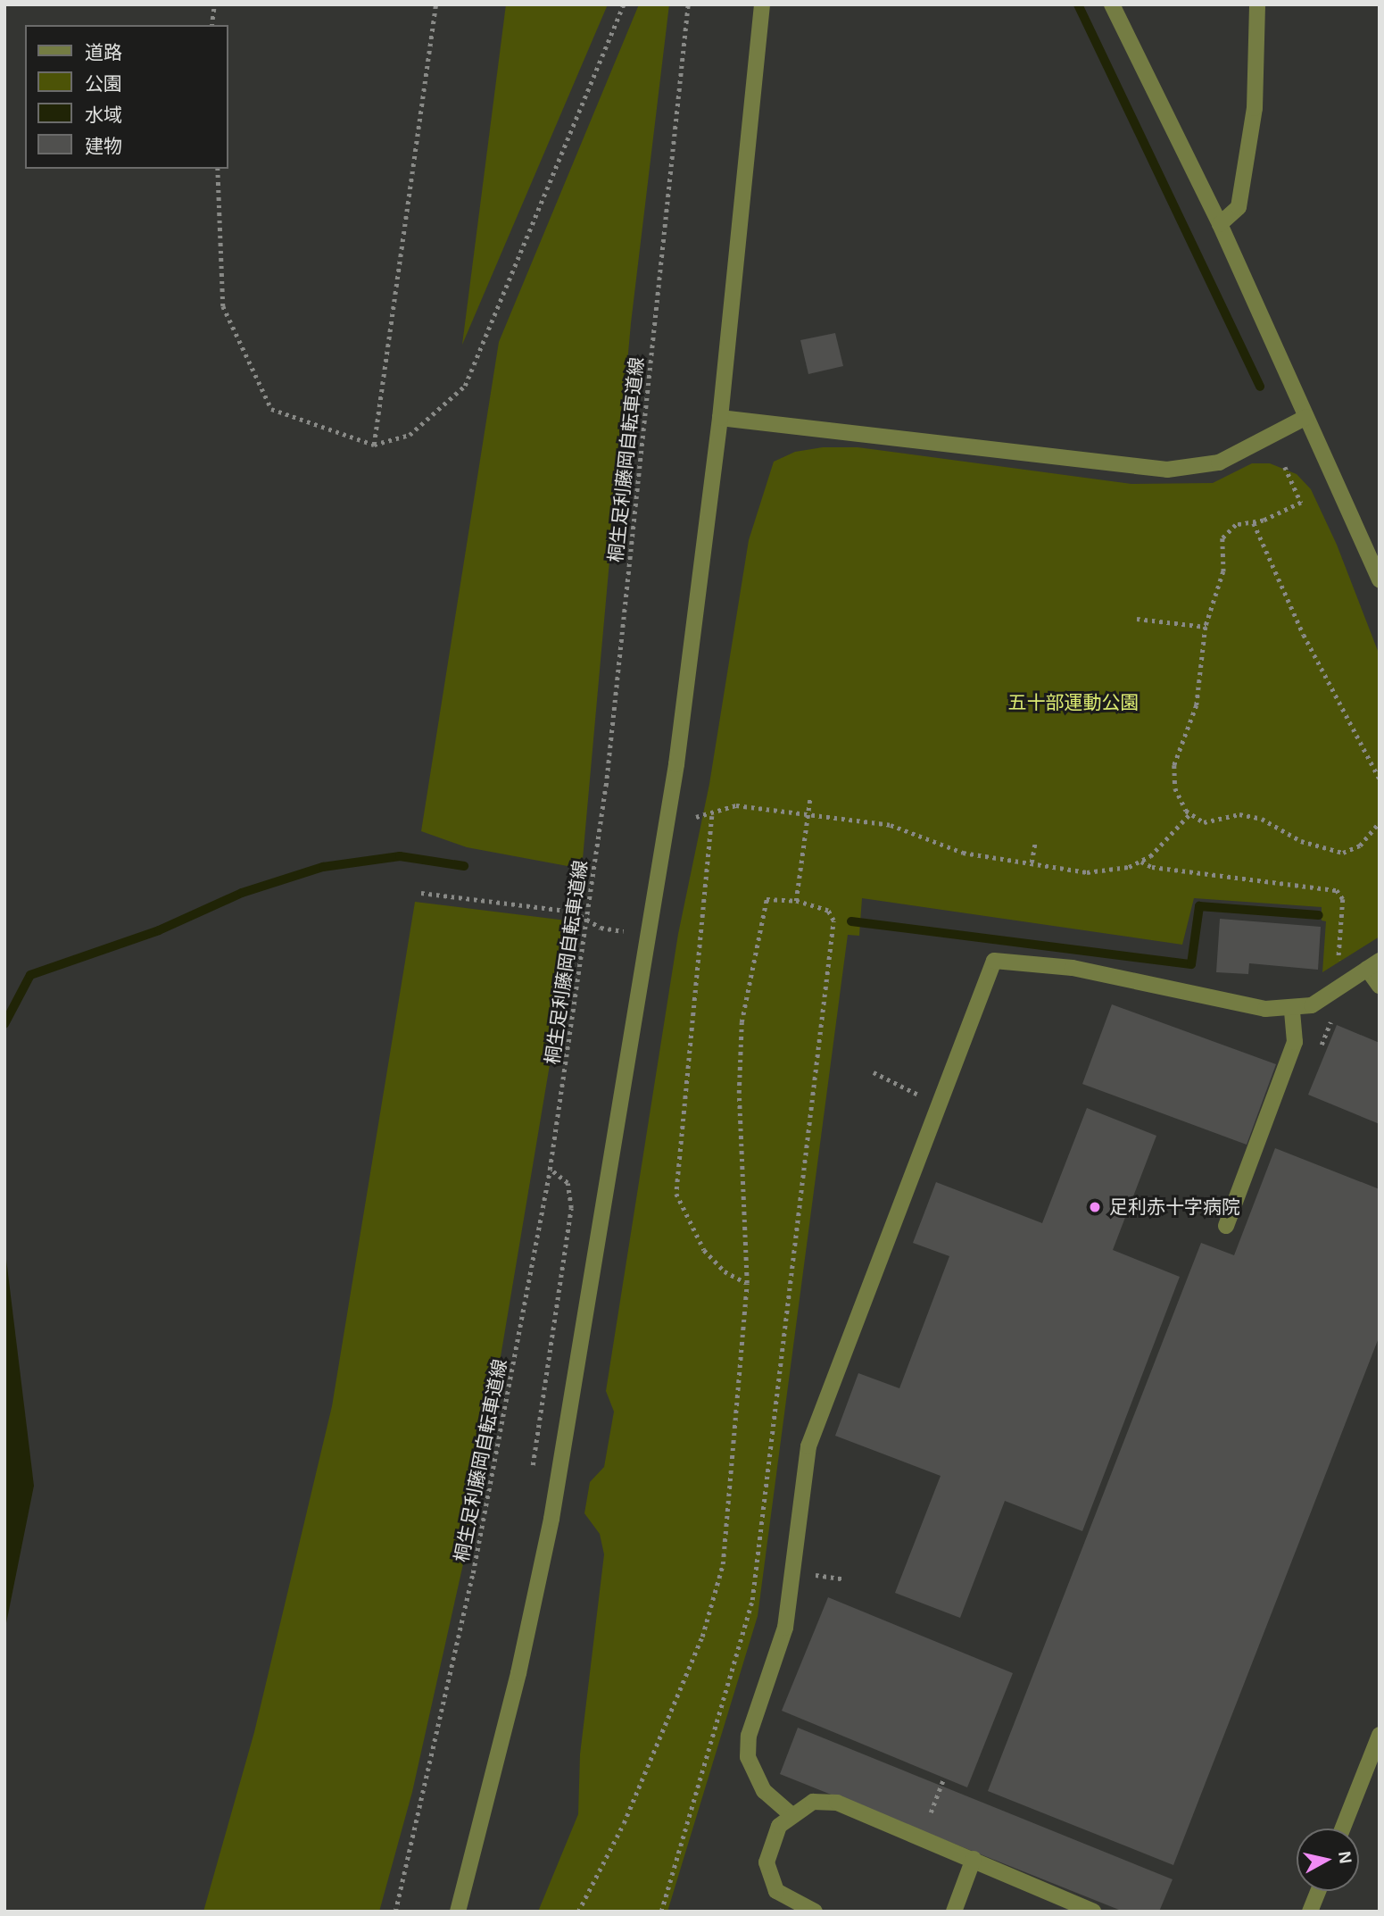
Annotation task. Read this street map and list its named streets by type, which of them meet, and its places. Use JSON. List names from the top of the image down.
{
  "streets": {
    "path": ["桐生足利藤岡自転車道線"]
  },
  "parks": ["五十部運動公園"],
  "places": ["足利赤十字病院"],
  "legend": [
    "道路",
    "公園",
    "水域",
    "建物"
  ],
  "north": "right"
}
